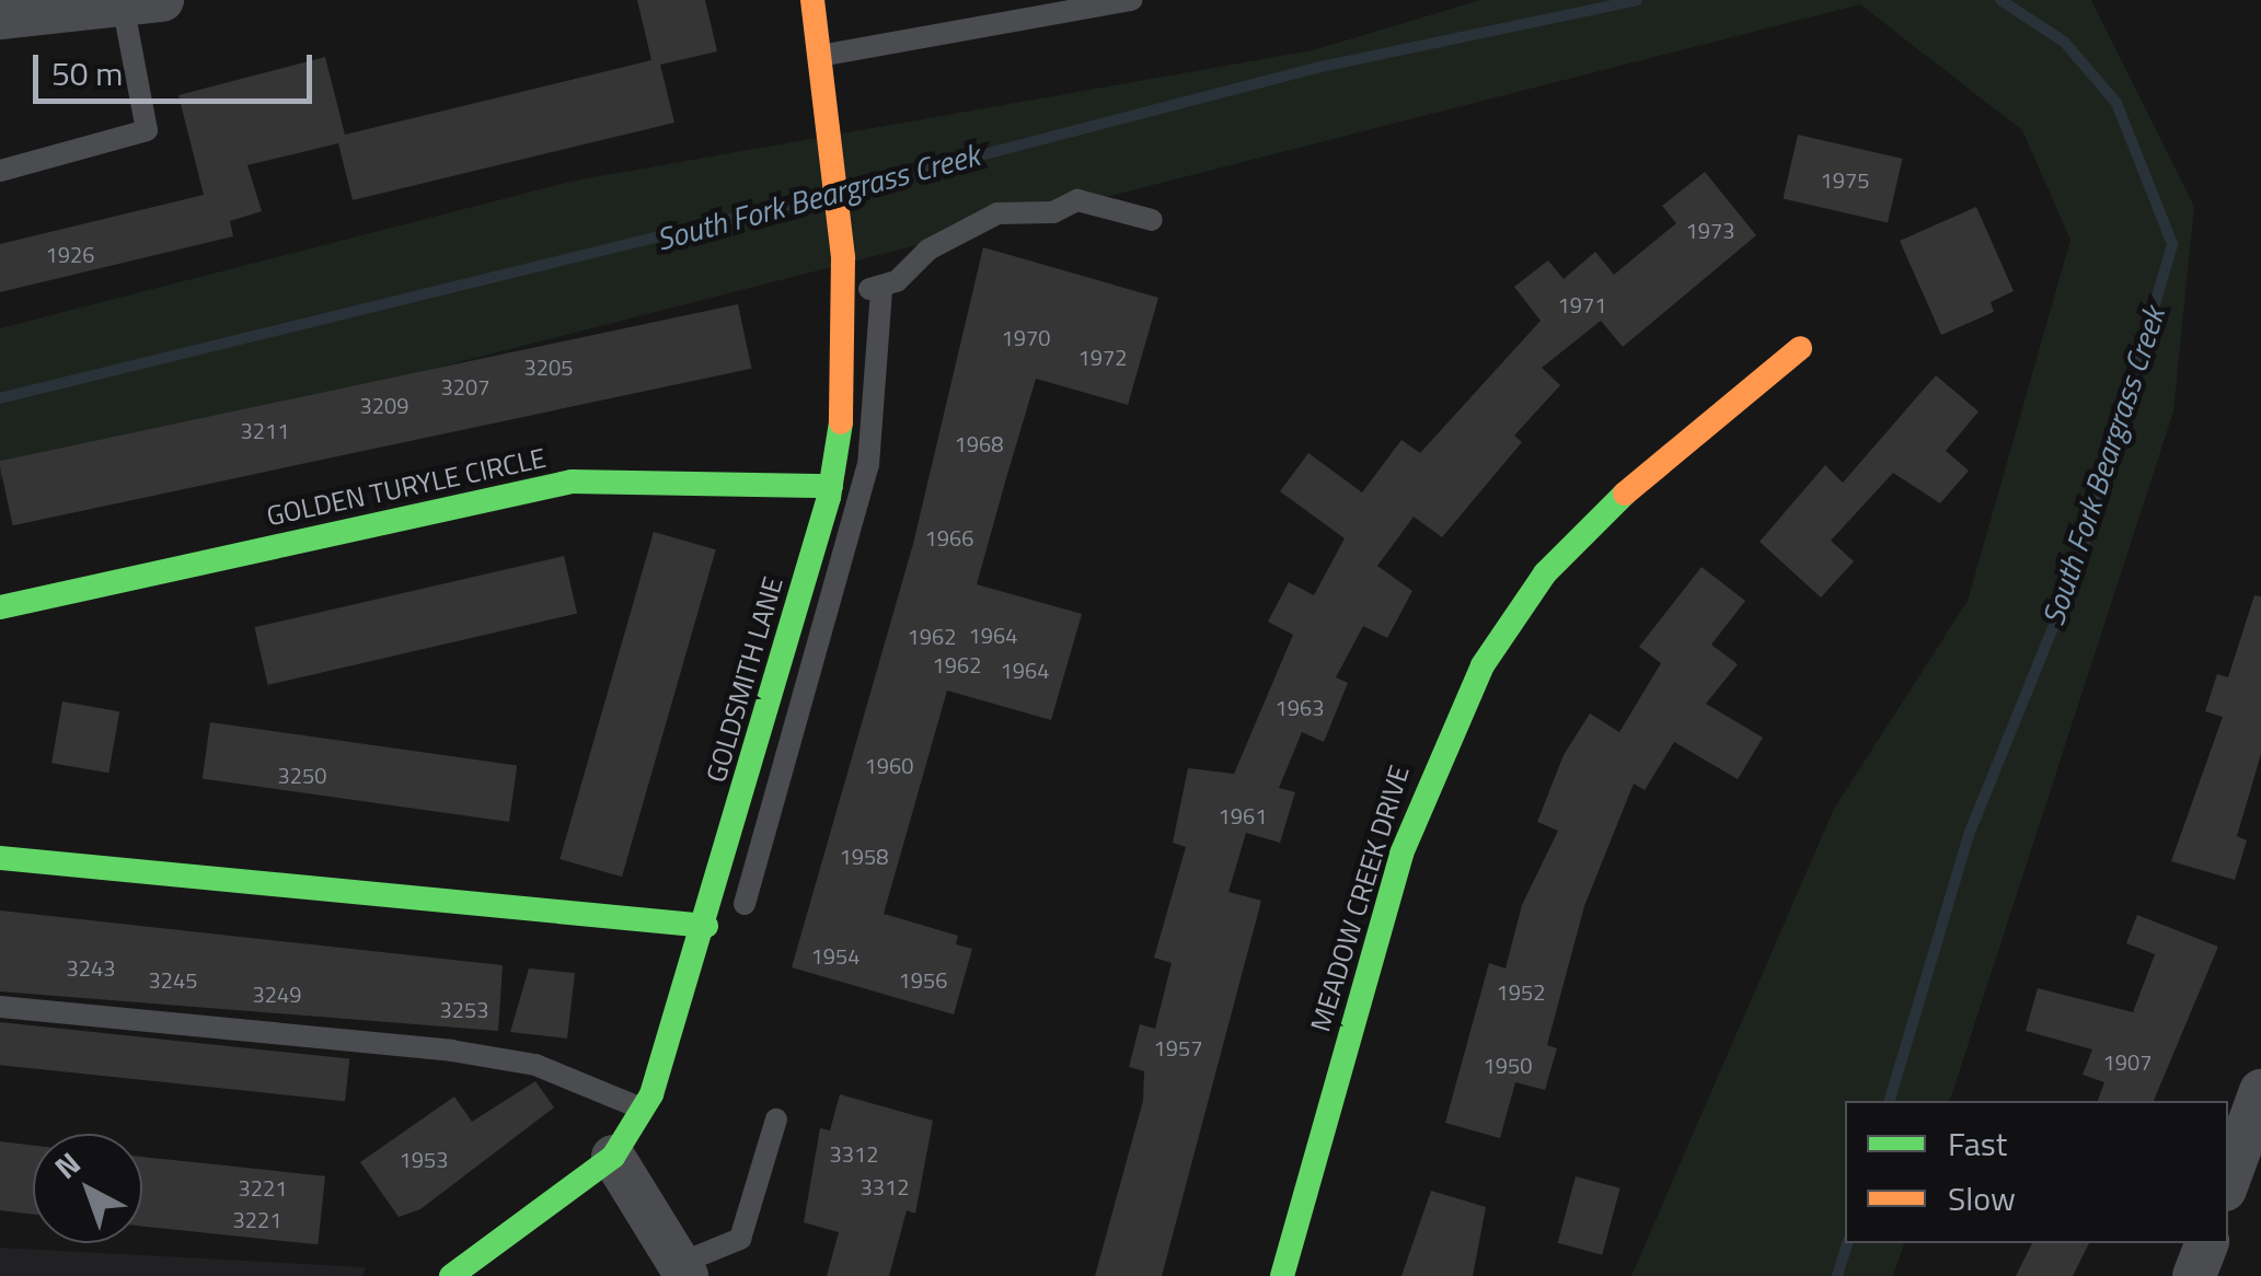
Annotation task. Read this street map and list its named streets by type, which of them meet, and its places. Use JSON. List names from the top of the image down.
{
  "streets": {
    "street": ["GOLDEN TURYLE CIRCLE", "GOLDSMITH LANE", "MEADOW CREEK DRIVE"]
  },
  "crossings": [
    ["GOLDEN TURYLE CIRCLE", "GOLDSMITH LANE"]
  ],
  "water": ["South Fork Beargrass Creek"],
  "house_numbers": [
    "1975",
    "1973",
    "1926",
    "1971",
    "1970",
    "1972",
    "3205",
    "3207",
    "3209",
    "3211",
    "1968",
    "1966",
    "1964",
    "1962",
    "1962",
    "1964",
    "1963",
    "1960",
    "3250",
    "1961",
    "1958",
    "1954",
    "3243",
    "3245",
    "1956",
    "1952",
    "3249",
    "3253",
    "1957",
    "1907",
    "1950",
    "3312",
    "1953",
    "3312",
    "3221",
    "3221"
  ],
  "legend": ["Fast", "Slow"],
  "scale_bar": "50 m",
  "north": "top left"
}
